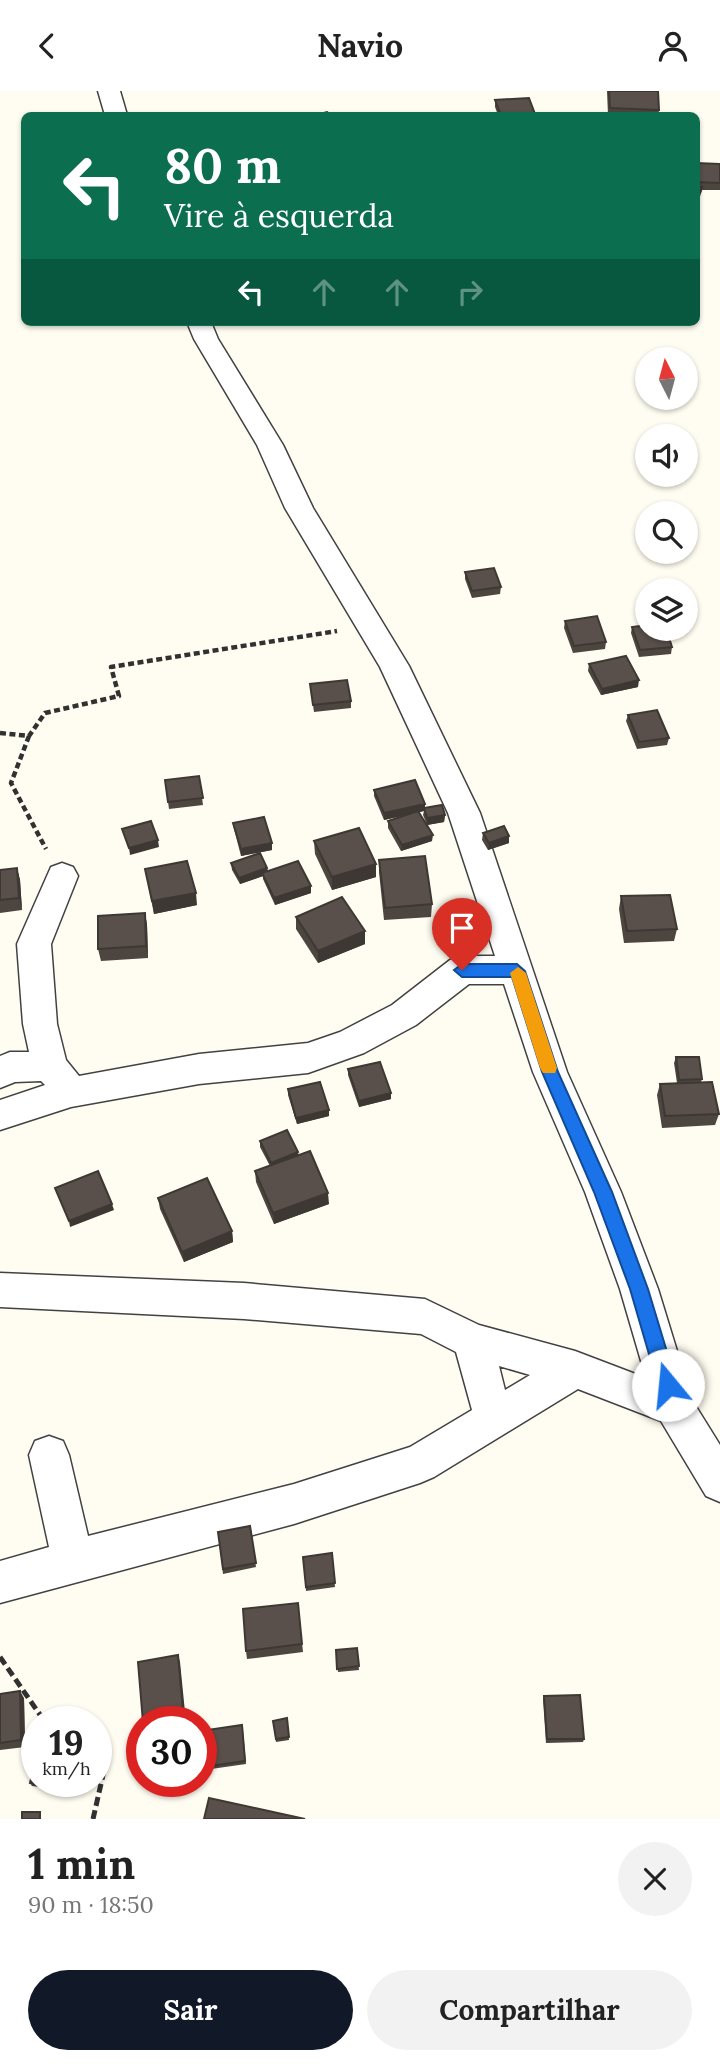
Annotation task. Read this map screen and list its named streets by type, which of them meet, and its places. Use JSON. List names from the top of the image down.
{
  "north": "top",
  "page": {
    "header": "Navio",
    "turn": ["80 m", "Vire à esquerda"],
    "speed": "19 km/h",
    "limit": "30",
    "heading": ["1 min", "90 m · 18:50"],
    "buttons": ["Sair", "Compartilhar"]
  }
}
